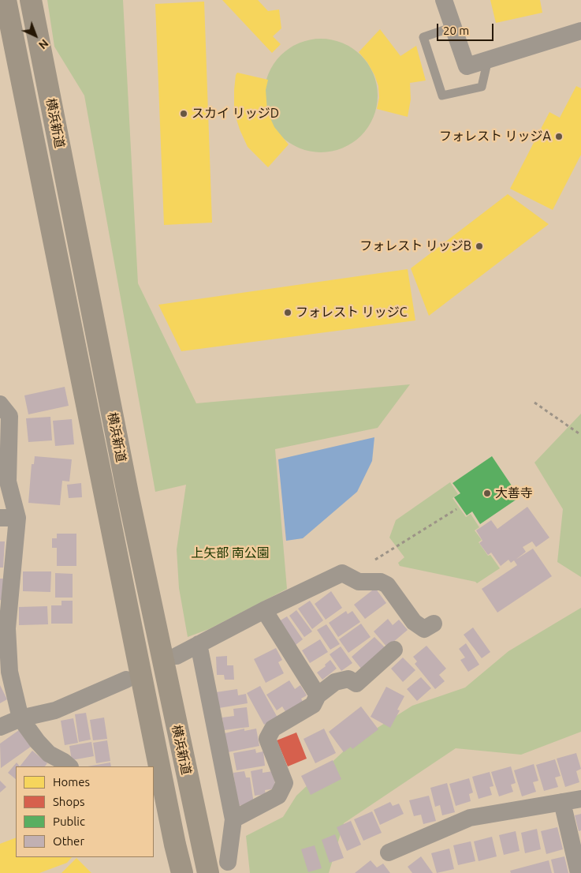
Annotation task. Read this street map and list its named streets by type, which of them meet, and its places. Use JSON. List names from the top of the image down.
{
  "streets": {
    "highway": ["横浜新道"]
  },
  "parks": ["上矢部 南公園"],
  "places": [
    "スカイ リッジD",
    "フォレスト リッジA",
    "フォレスト リッジB",
    "フォレスト リッジC",
    "大善寺"
  ],
  "legend": [
    "Homes",
    "Shops",
    "Public",
    "Other"
  ],
  "scale_bar": "20 m",
  "north": "bottom right"
}
